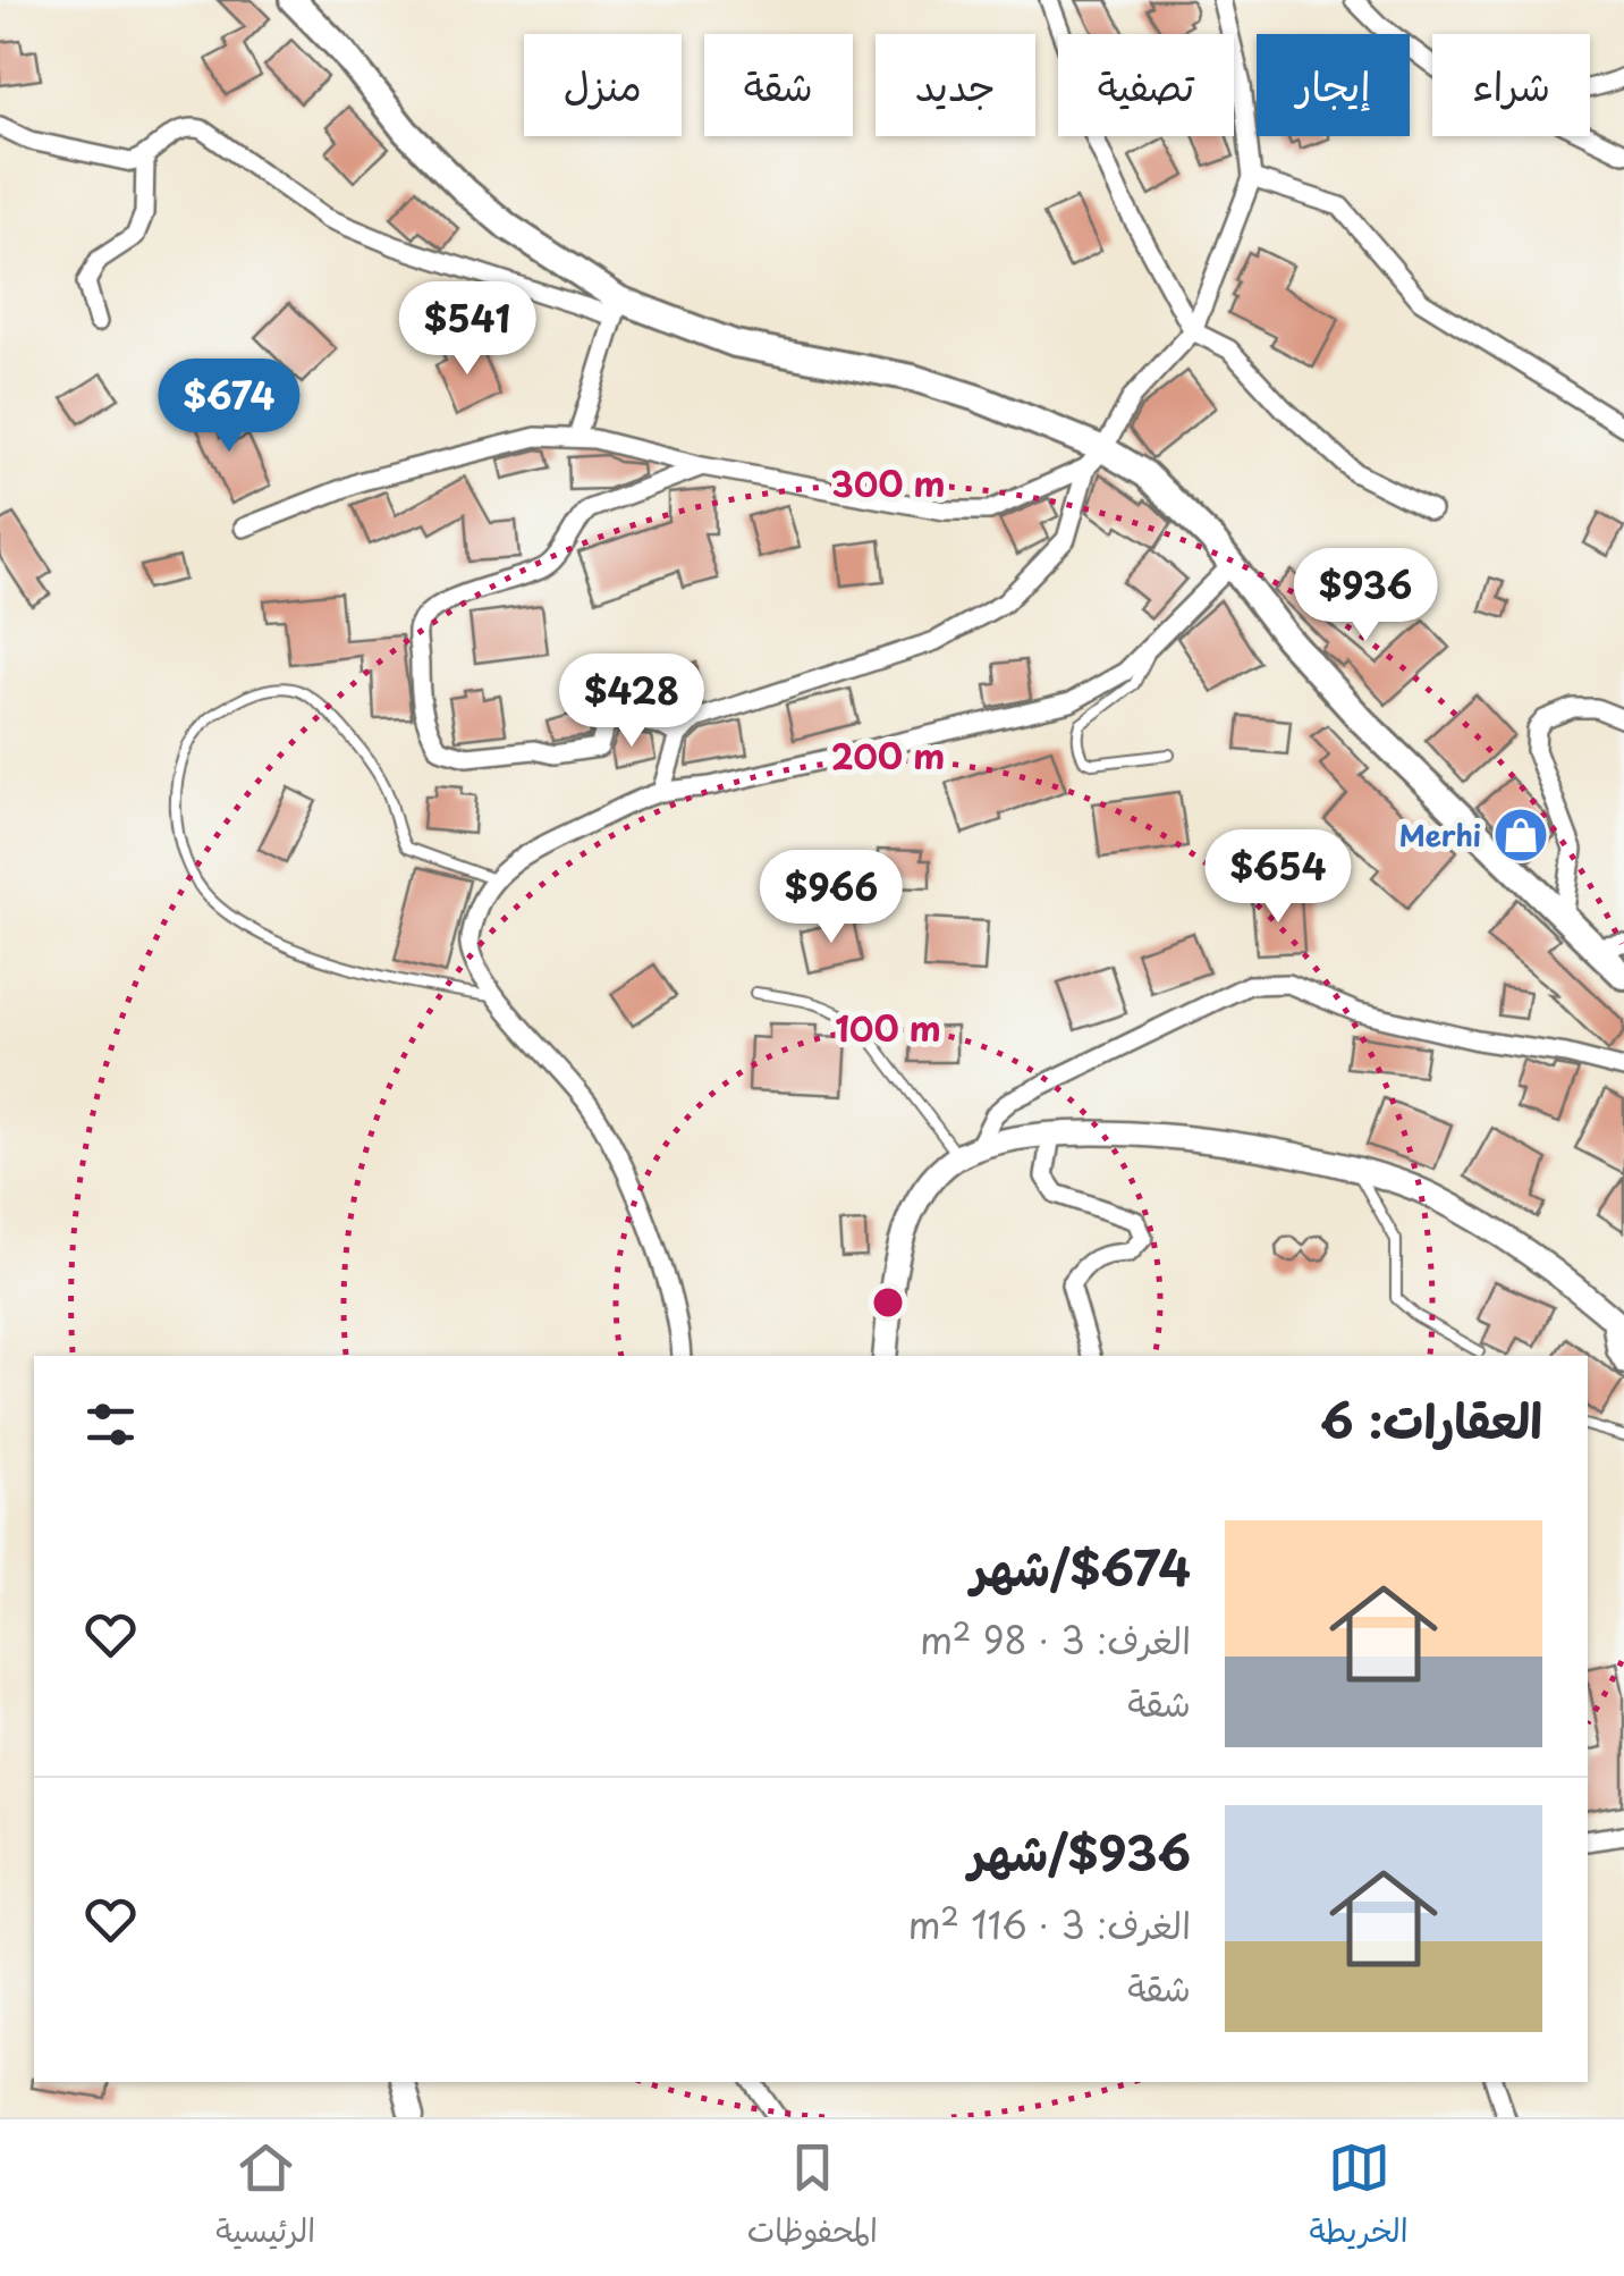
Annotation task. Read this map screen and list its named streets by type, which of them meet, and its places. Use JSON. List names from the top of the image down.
{
  "places": {
    "shop": ["Merhi"]
  },
  "page": {
    "chip": [
      "شراء",
      "إيجار",
      "تصفية",
      "جديد",
      "شقة",
      "منزل"
    ],
    "price": [
      "$541",
      "$674",
      "$936",
      "$428",
      "$654",
      "$966"
    ],
    "heading": "العقارات: 6",
    "list": [
      {
        "name": "$674/شهر",
        "note": "الغرف: 3 · 98 m² · شقة"
      },
      {
        "name": "$936/شهر",
        "note": "الغرف: 3 · 116 m² · شقة"
      }
    ],
    "tabs": ["الخريطة", "المحفوظات", "الرئيسية"]
  },
  "rings": ["300 m", "200 m", "100 m"]
}
